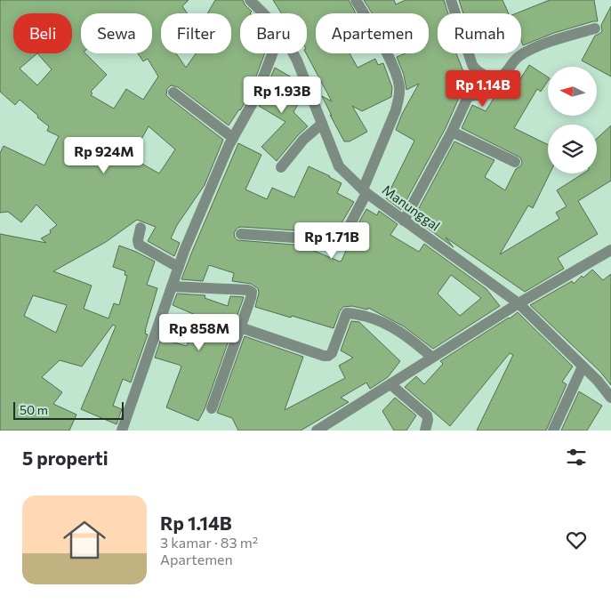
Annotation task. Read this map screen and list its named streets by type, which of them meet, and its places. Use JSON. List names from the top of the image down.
{
  "streets": {
    "street": ["Manunggal"]
  },
  "scale_bar": "50 m",
  "north": "left",
  "page": {
    "chip": [
      "Beli",
      "Sewa",
      "Filter",
      "Baru",
      "Apartemen",
      "Rumah"
    ],
    "price": [
      "Rp 1.14B",
      "Rp 1.93B",
      "Rp 924M",
      "Rp 1.71B",
      "Rp 858M"
    ],
    "scale": "50 m",
    "heading": "5 properti",
    "list": [
      {
        "name": "Rp 1.14B",
        "note": "3 kamar · 83 m² · Apartemen"
      }
    ]
  }
}
